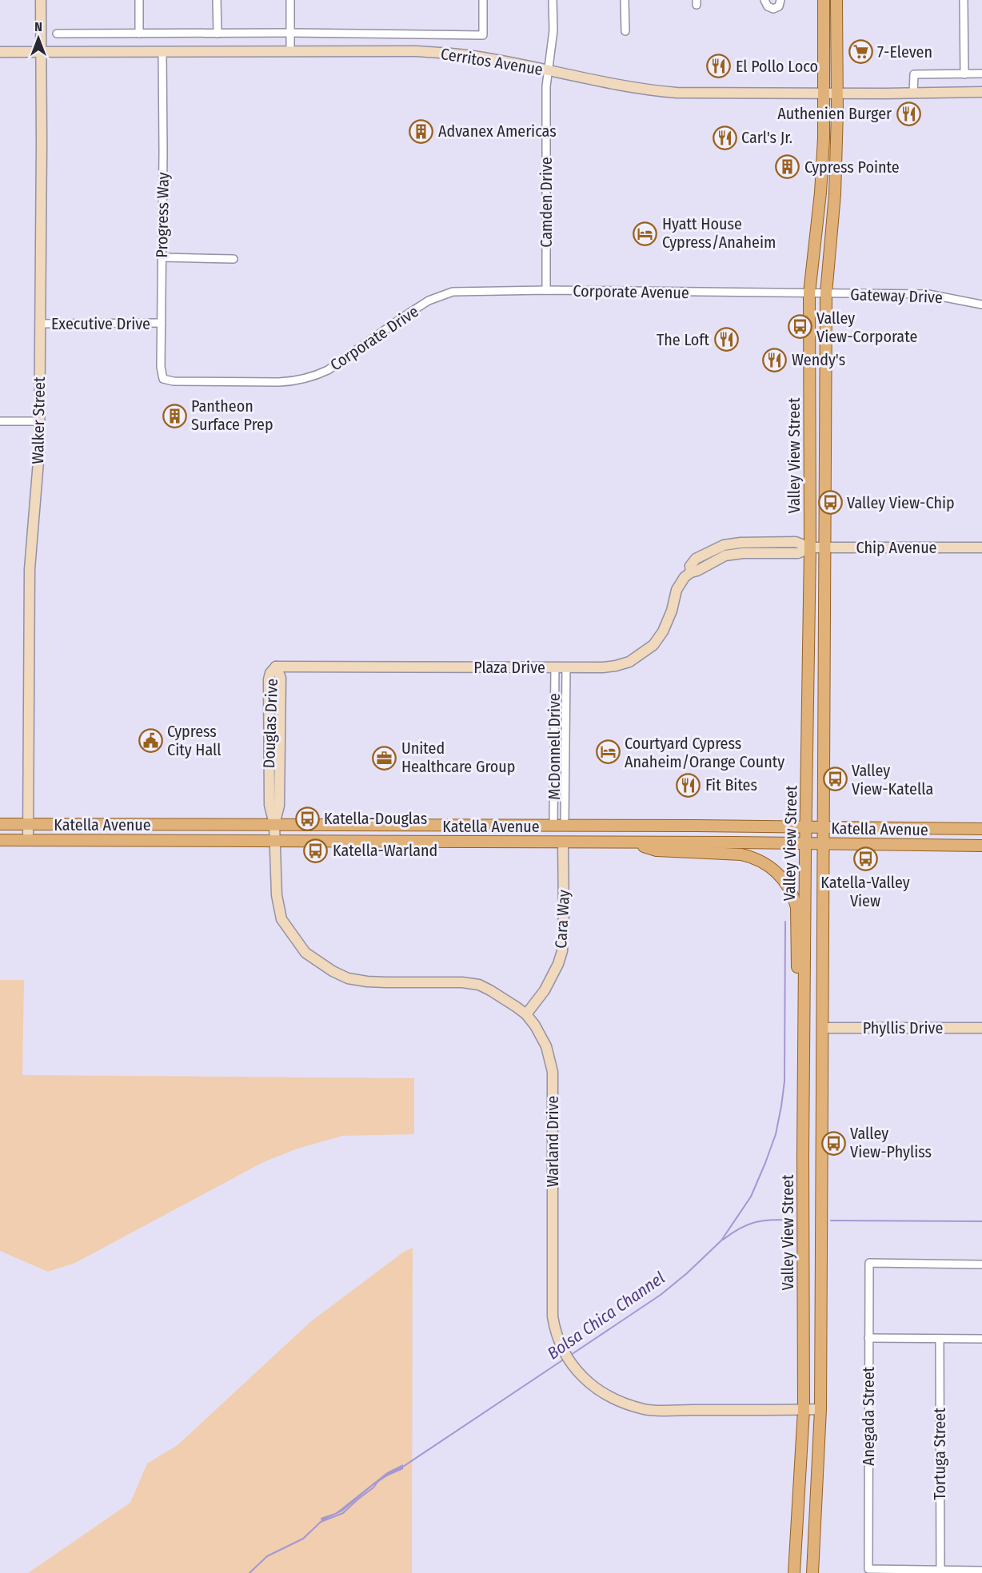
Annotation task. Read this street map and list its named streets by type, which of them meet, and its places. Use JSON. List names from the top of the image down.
{
  "streets": {
    "main road": ["Valley View Street", "Katella Avenue"],
    "street": [
      "Cerritos Avenue",
      "Camden Drive",
      "Progress Way",
      "Corporate Avenue",
      "Gateway Drive",
      "Executive Drive",
      "Corporate Drive",
      "Walker Street",
      "Chip Avenue",
      "Plaza Drive",
      "Douglas Drive",
      "McDonnell Drive",
      "Cara Way",
      "Phyllis Drive",
      "Warland Drive",
      "Anegada Street",
      "Tortuga Street"
    ]
  },
  "crossings": [
    ["Cerritos Avenue", "Camden Drive"],
    ["Cerritos Avenue", "Progress Way"],
    ["Cerritos Avenue", "Walker Street"],
    ["Cerritos Avenue", "Valley View Street"],
    ["Camden Drive", "Corporate Avenue"],
    ["Progress Way", "Executive Drive"],
    ["Progress Way", "Corporate Drive"],
    ["Corporate Avenue", "Gateway Drive"],
    ["Corporate Avenue", "Corporate Drive"],
    ["Corporate Avenue", "Valley View Street"],
    ["Gateway Drive", "Valley View Street"],
    ["Executive Drive", "Walker Street"],
    ["Walker Street", "Katella Avenue"],
    ["Valley View Street", "Chip Avenue"],
    ["Valley View Street", "Plaza Drive"],
    ["Valley View Street", "Katella Avenue"],
    ["Valley View Street", "Phyllis Drive"],
    ["Valley View Street", "Warland Drive"],
    ["Chip Avenue", "Plaza Drive"],
    ["Plaza Drive", "Douglas Drive"],
    ["Plaza Drive", "McDonnell Drive"],
    ["Douglas Drive", "Katella Avenue"],
    ["Douglas Drive", "Warland Drive"],
    ["McDonnell Drive", "Katella Avenue"],
    ["Katella Avenue", "Cara Way"],
    ["Katella Avenue", "Warland Drive"],
    ["Cara Way", "Warland Drive"],
    ["Anegada Street", "Tortuga Street"]
  ],
  "water": ["Bolsa Chica Channel"],
  "places": {
    "supermarket": ["7-Eleven"],
    "restaurant": [
      "El Pollo Loco",
      "Authenien Burger",
      "Carl's Jr.",
      "The Loft",
      "Wendy's",
      "Fit Bites"
    ],
    "building": ["Advanex Americas", "Cypress Pointe", "Pantheon Surface Prep"],
    "hotel": ["Hyatt House Cypress/Anaheim", "Courtyard Cypress Anaheim/Orange County"],
    "bus stop": [
      "Valley View-Corporate",
      "Valley View-Chip",
      "Valley View-Katella",
      "Katella-Douglas",
      "Katella-Warland",
      "Katella-Valley View",
      "Valley View-Phyliss"
    ],
    "public building": ["Cypress City Hall"],
    "office": ["United Healthcare Group"]
  },
  "north": "top"
}
